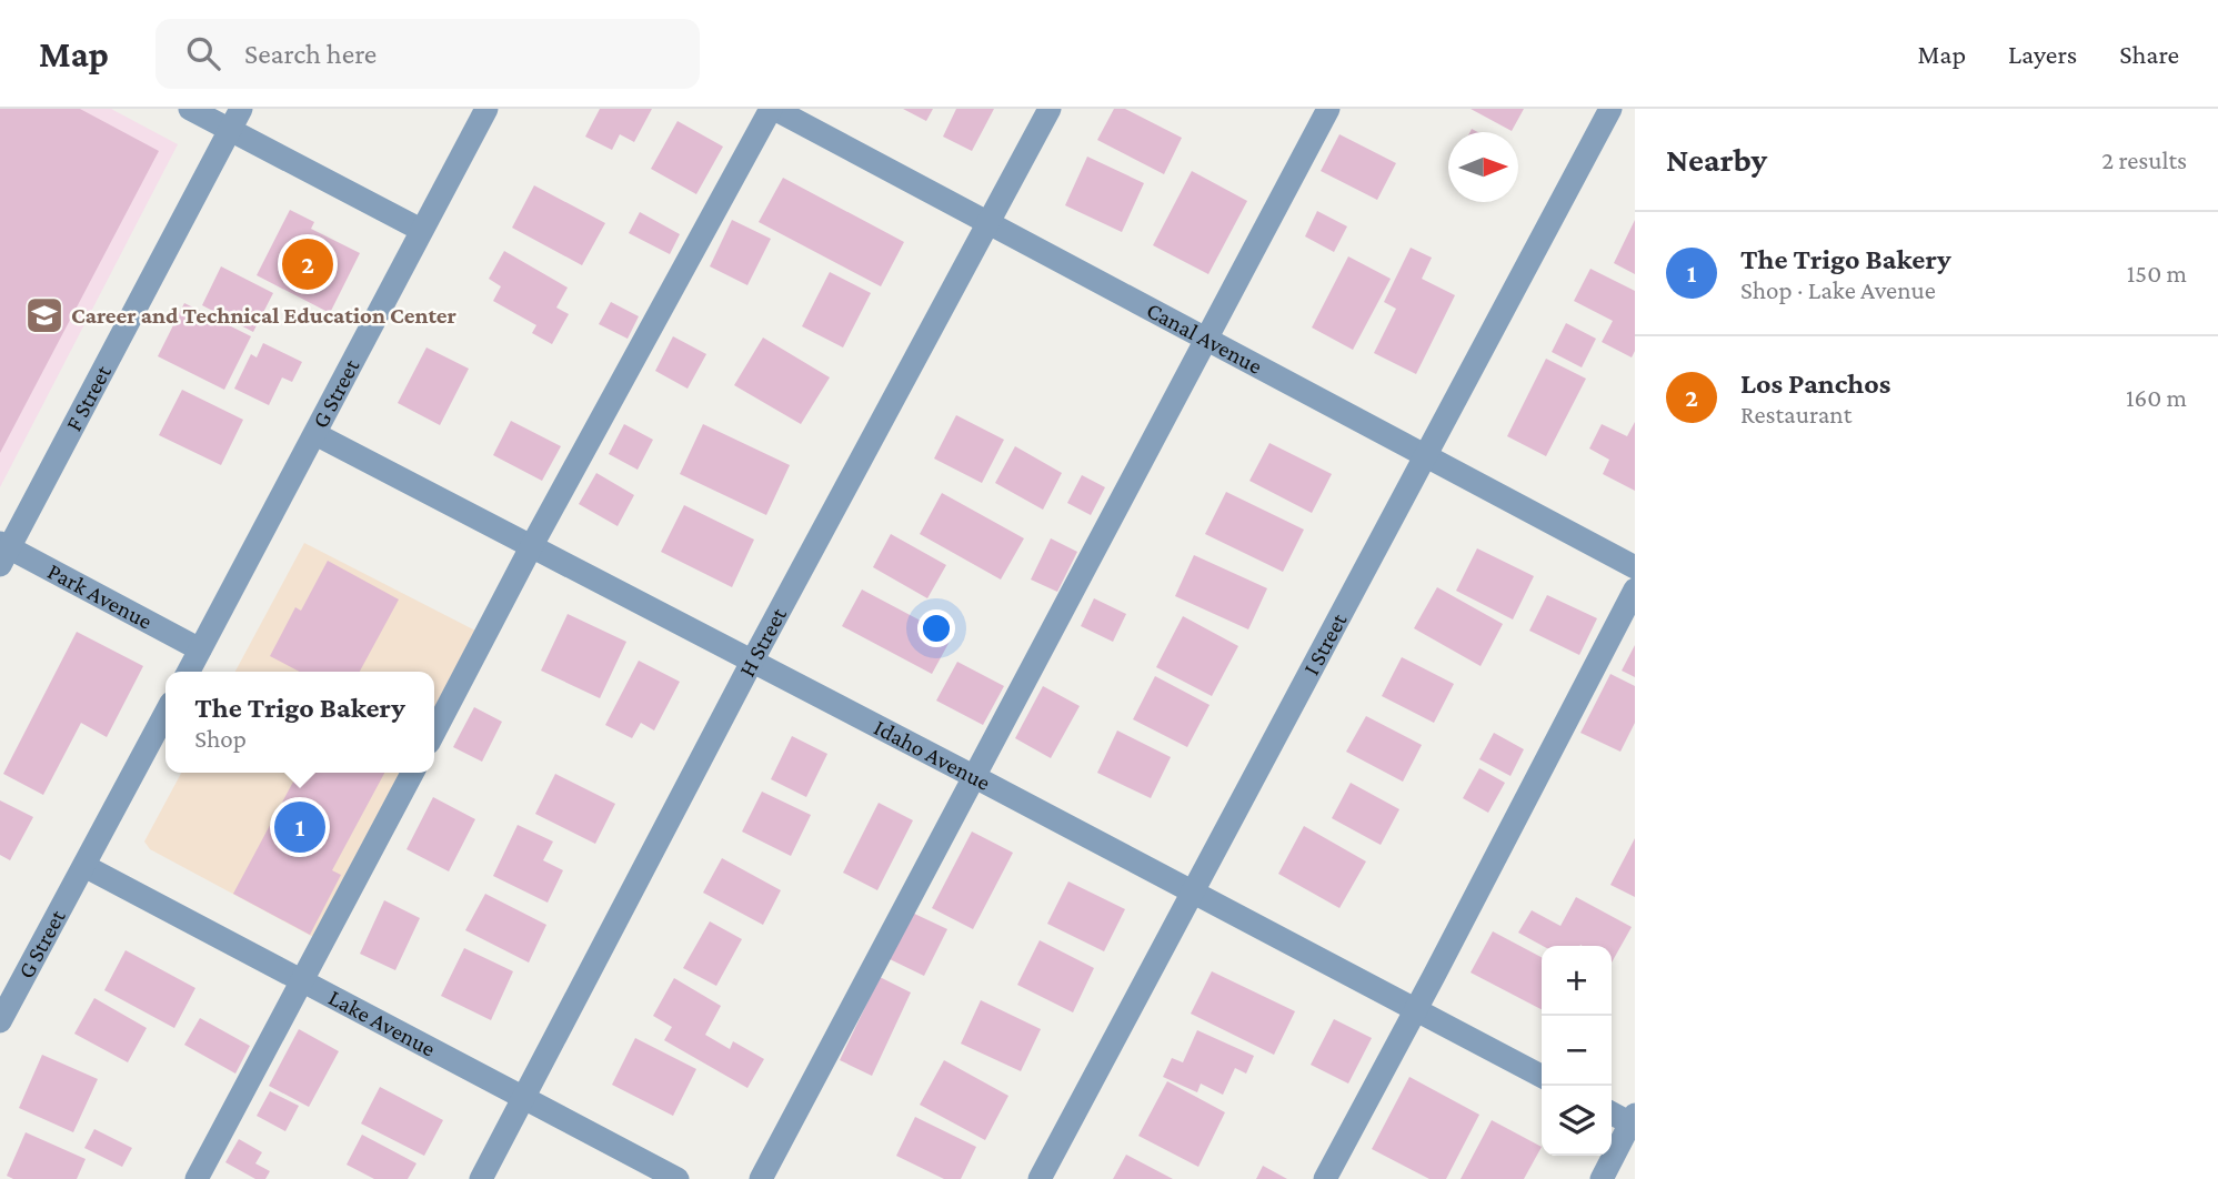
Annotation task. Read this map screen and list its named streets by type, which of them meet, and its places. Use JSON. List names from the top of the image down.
{
  "streets": {
    "street": [
      "Canal Avenue",
      "G Street",
      "F Street",
      "Park Avenue",
      "H Street",
      "I Street",
      "Idaho Avenue",
      "Lake Avenue"
    ]
  },
  "crossings": [
    ["Canal Avenue", "H Street"],
    ["Canal Avenue", "I Street"],
    ["G Street", "Park Avenue"],
    ["G Street", "Idaho Avenue"],
    ["G Street", "Lake Avenue"],
    ["F Street", "Park Avenue"],
    ["H Street", "Idaho Avenue"],
    ["H Street", "Lake Avenue"],
    ["I Street", "Idaho Avenue"]
  ],
  "places": {
    "school or university": ["Career and Technical Education Center"]
  },
  "north": "right",
  "page": {
    "header": "Map",
    "search": "Search here",
    "nav": ["Map", "Layers", "Share"],
    "heading": ["Nearby", "2 results"],
    "list": [
      {
        "mark": "1",
        "name": "The Trigo Bakery",
        "note": "Shop · Lake Avenue",
        "value": "150 m"
      },
      {
        "mark": "2",
        "name": "Los Panchos",
        "note": "Restaurant",
        "value": "160 m"
      }
    ],
    "pins": ["2", "1"],
    "popup": ["The Trigo Bakery", "Shop"],
    "map_buttons": ["+", "−"]
  }
}
